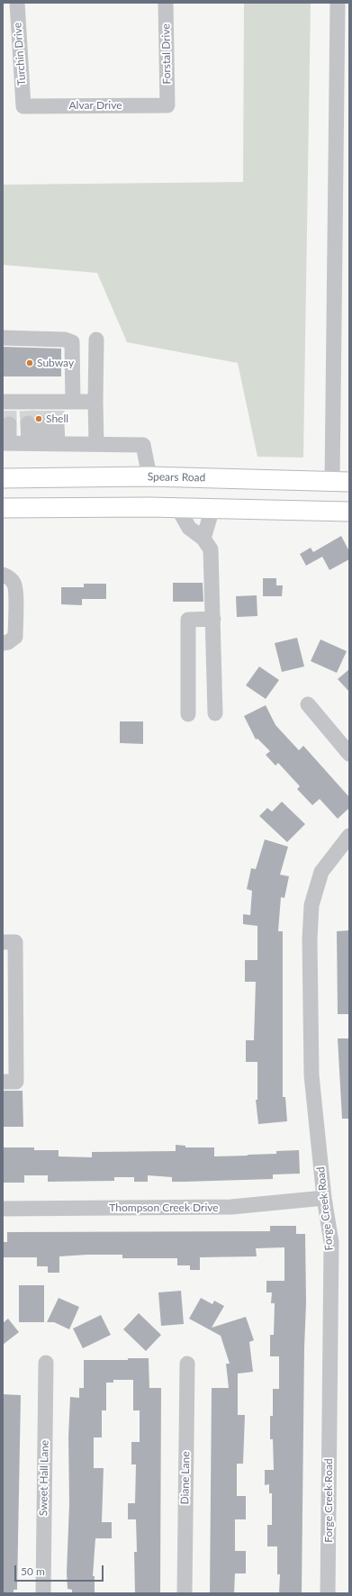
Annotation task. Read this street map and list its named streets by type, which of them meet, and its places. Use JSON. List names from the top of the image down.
{
  "streets": {
    "main road": ["Spears Road"],
    "street": [
      "Turchin Drive",
      "Forstal Drive",
      "Alvar Drive",
      "Thompson Creek Drive",
      "Forge Creek Road",
      "Sweet Hall Lane",
      "Diane Lane"
    ]
  },
  "crossings": [
    ["Turchin Drive", "Alvar Drive"],
    ["Forstal Drive", "Alvar Drive"],
    ["Thompson Creek Drive", "Forge Creek Road"]
  ],
  "places": ["Subway", "Shell"],
  "scale_bar": "50 m"
}
